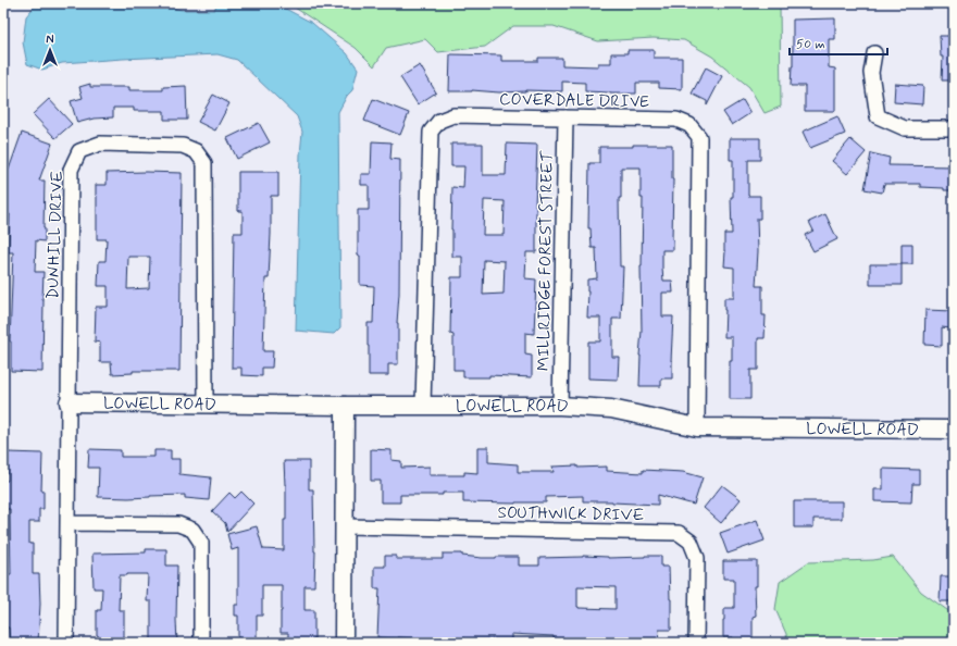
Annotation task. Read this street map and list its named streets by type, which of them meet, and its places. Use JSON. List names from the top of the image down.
{
  "streets": {
    "street": [
      "COVERDALE DRIVE",
      "DUNHILL DRIVE",
      "MILLRIDGE FOREST STREET",
      "LOWELL ROAD",
      "SOUTHWICK DRIVE"
    ]
  },
  "crossings": [
    ["COVERDALE DRIVE", "MILLRIDGE FOREST STREET"],
    ["COVERDALE DRIVE", "LOWELL ROAD"],
    ["DUNHILL DRIVE", "LOWELL ROAD"],
    ["MILLRIDGE FOREST STREET", "LOWELL ROAD"]
  ],
  "scale_bar": "50 m",
  "north": "top"
}
